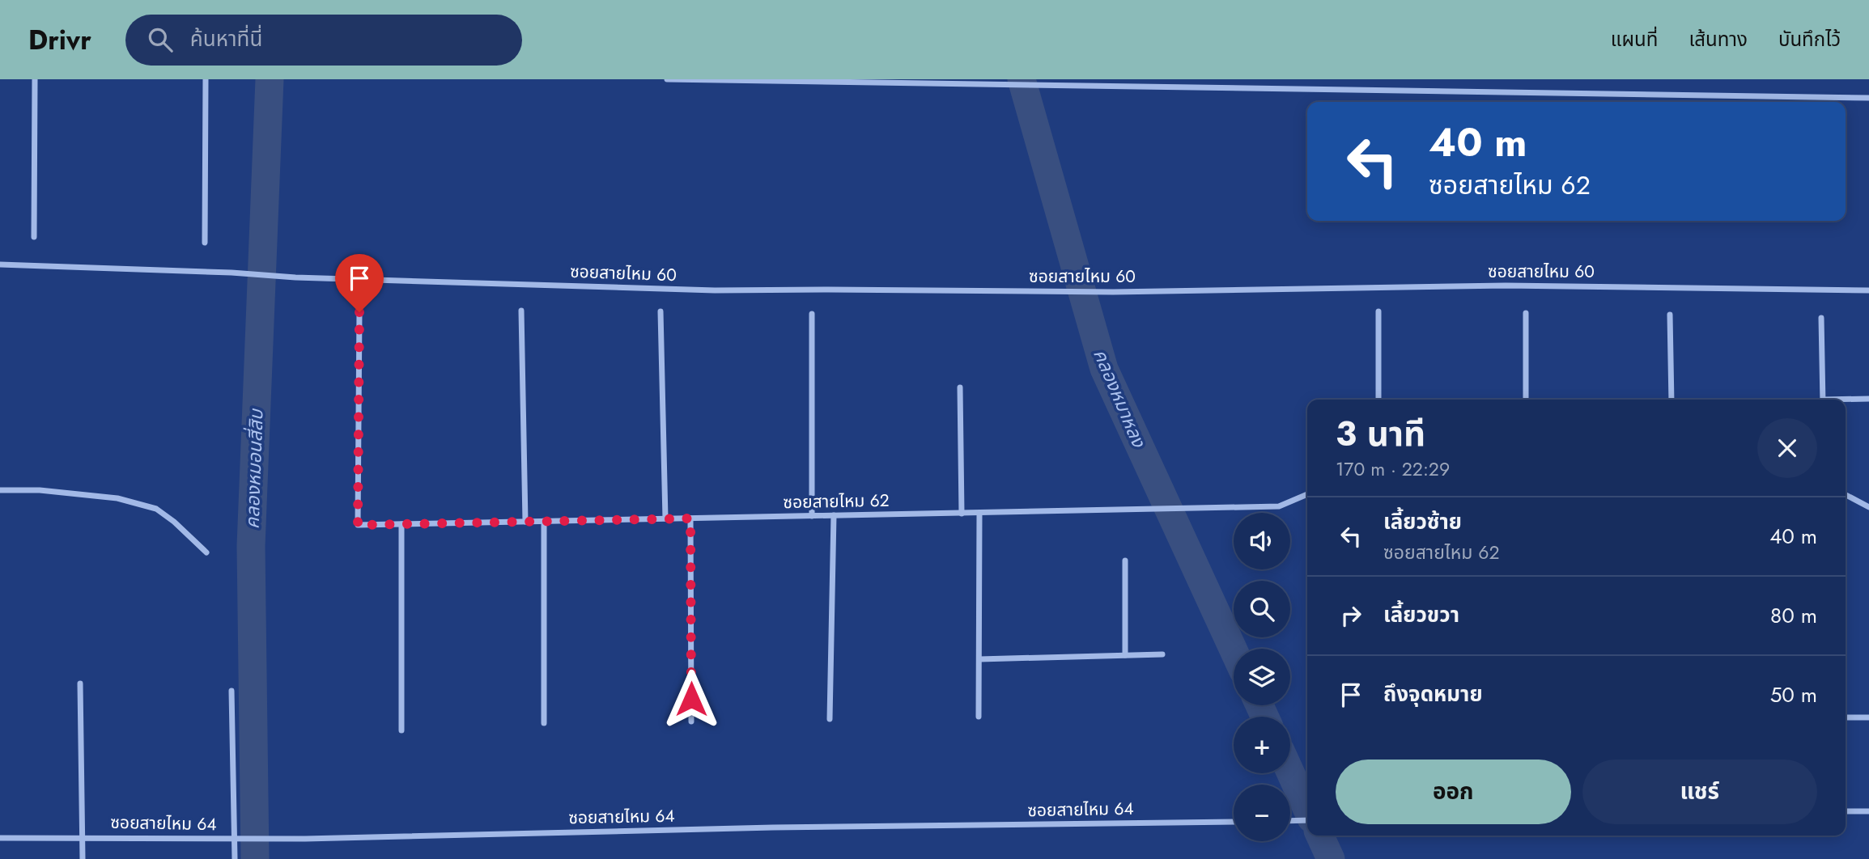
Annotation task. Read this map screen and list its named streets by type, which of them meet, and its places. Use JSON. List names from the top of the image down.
{
  "streets": {
    "street": ["ซอยสายไหม 60", "ซอยสายไหม 62", "ซอยสายไหม 64"]
  },
  "water": ["คลองหมาหลง", "คลองหมอนสี่สิบ"],
  "page": {
    "header": "Drivr",
    "search": "ค้นหาที่นี่",
    "nav": ["แผนที่", "เส้นทาง", "บันทึกไว้"],
    "turn": ["40 m", "ซอยสายไหม 62"],
    "heading": ["3 นาที", "170 m · 22:29"],
    "list": [
      {
        "name": "เลี้ยวซ้าย",
        "note": "ซอยสายไหม 62",
        "value": "40 m"
      },
      {
        "name": "เลี้ยวขวา",
        "value": "80 m"
      },
      {
        "name": "ถึงจุดหมาย",
        "value": "50 m"
      }
    ],
    "map_buttons": ["+", "−"],
    "buttons": ["ออก", "แชร์"]
  }
}
